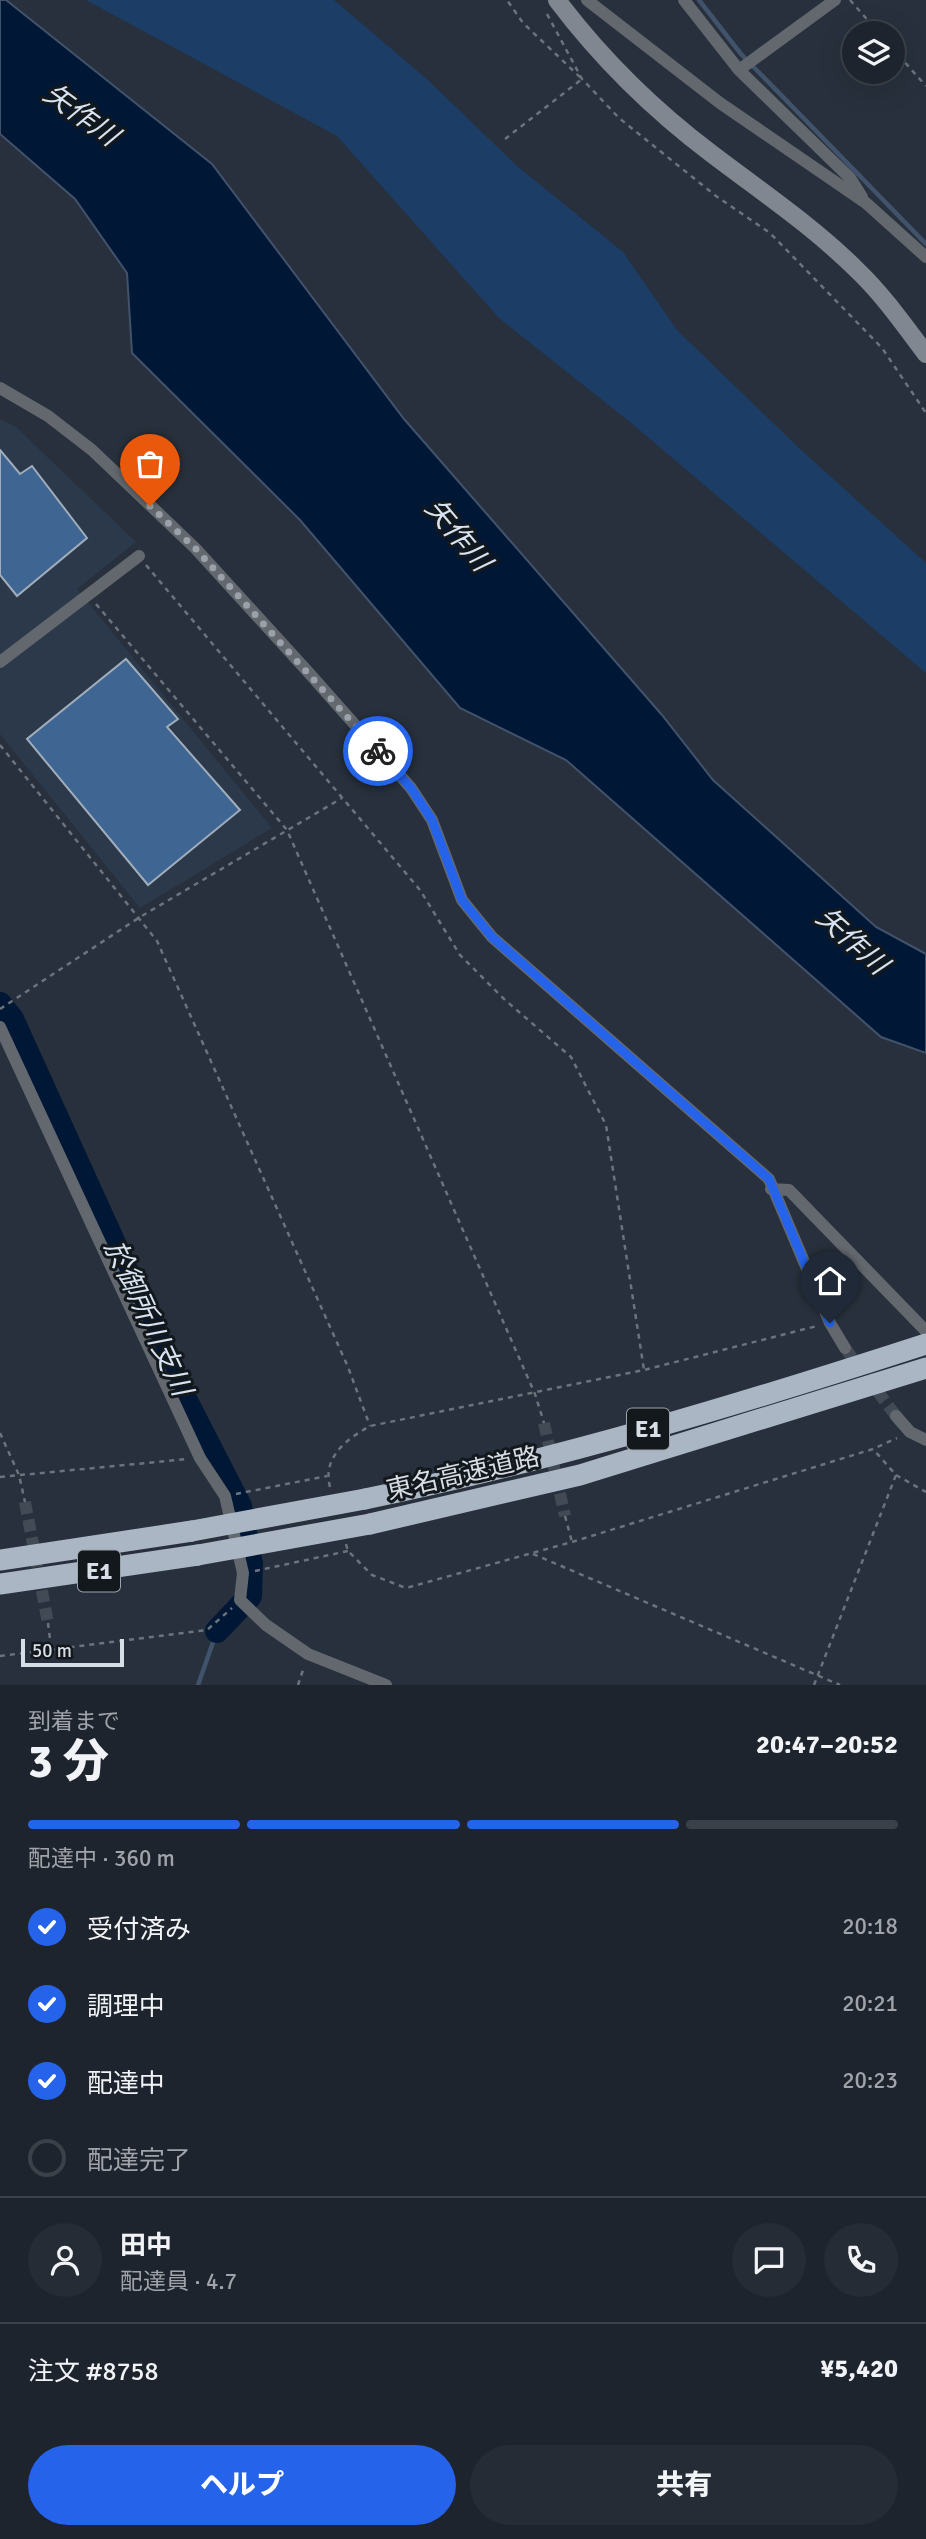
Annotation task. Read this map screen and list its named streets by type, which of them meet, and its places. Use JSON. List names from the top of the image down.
{
  "streets": {
    "highway": ["E1", "東名高速道路"]
  },
  "water": ["矢作川", "於御所川支川"],
  "scale_bar": "50 m",
  "page": {
    "scale": "50 m",
    "heading": ["3 分", "到着まで", "20:47–20:52"],
    "panel": [
      "田中",
      "配達員 · 4.7",
      "注文 #8758",
      "¥5,420"
    ],
    "bar": "配達中 · 360 m",
    "list": [
      ["受付済み", "20:18"],
      ["調理中", "20:21"],
      ["配達中", "20:23"],
      "配達完了"
    ],
    "buttons": ["ヘルプ", "共有"]
  }
}
